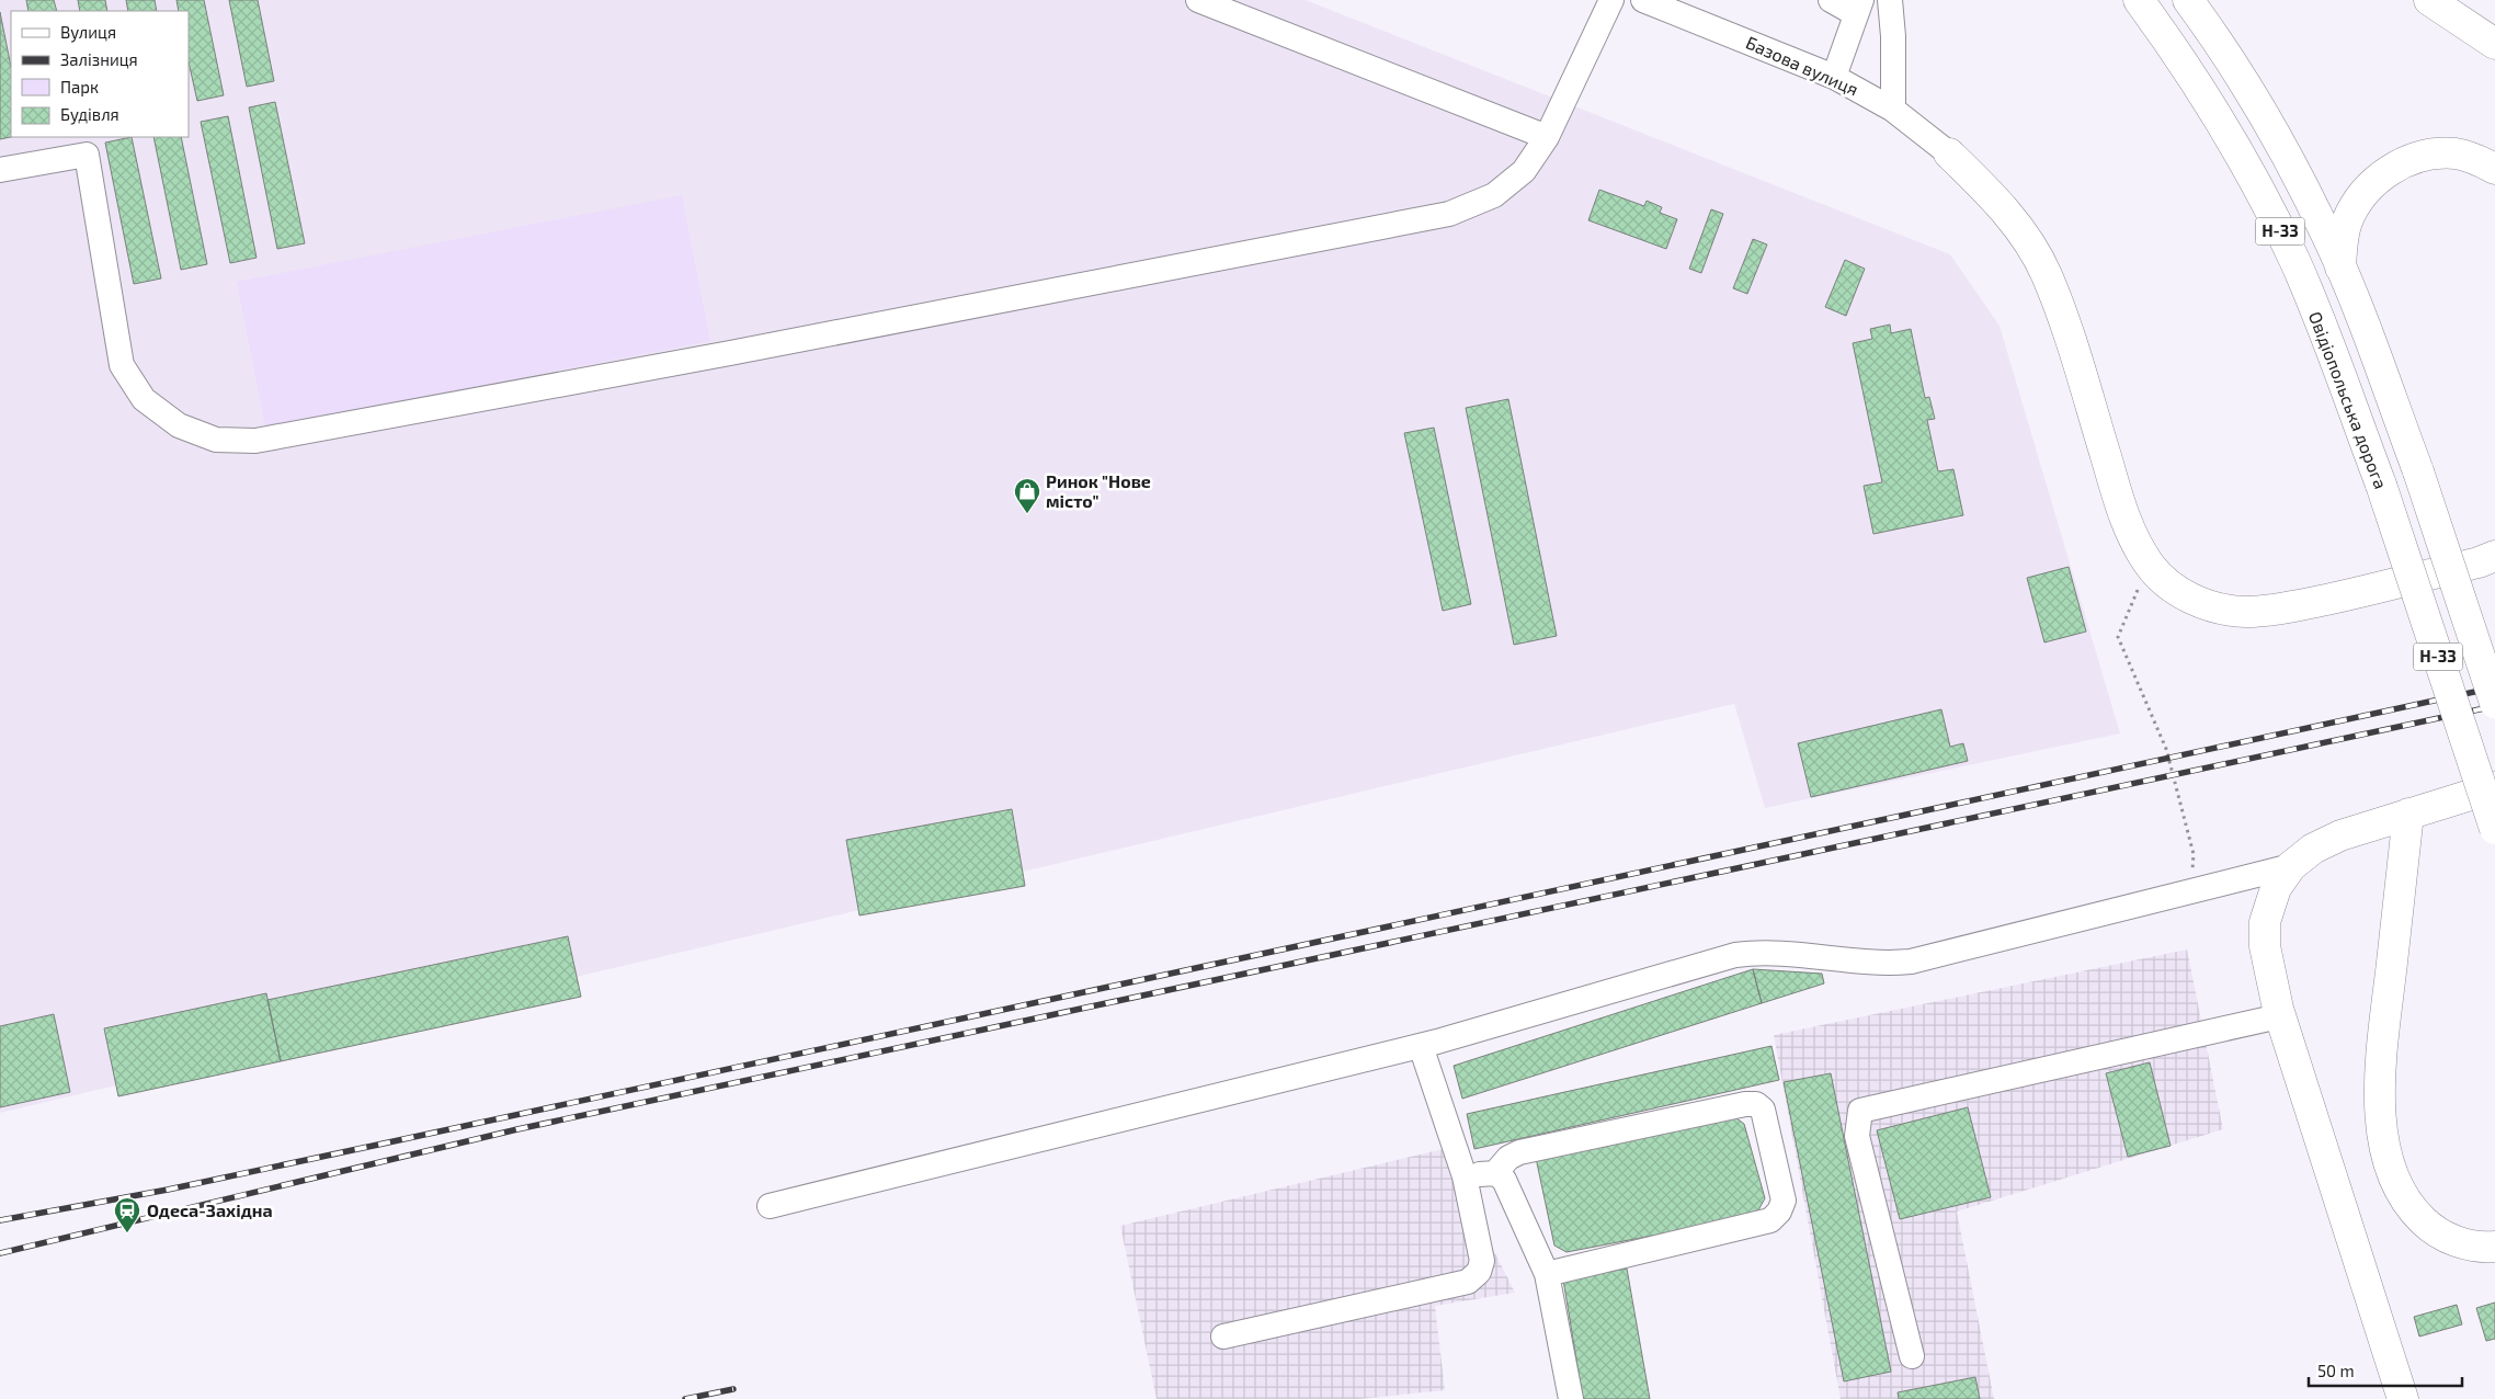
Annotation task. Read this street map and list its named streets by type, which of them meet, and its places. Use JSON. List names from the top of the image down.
{
  "streets": {
    "main road": ["Н-33", "Овідіопольська дорога"],
    "street": ["Базова вулиця"]
  },
  "places": {
    "shop": ["Ринок \"Нове місто\""],
    "station": ["Одеса-Західна"]
  },
  "legend": [
    "Вулиця",
    "Залізниця",
    "Парк",
    "Будівля"
  ],
  "scale_bar": "50 m"
}
